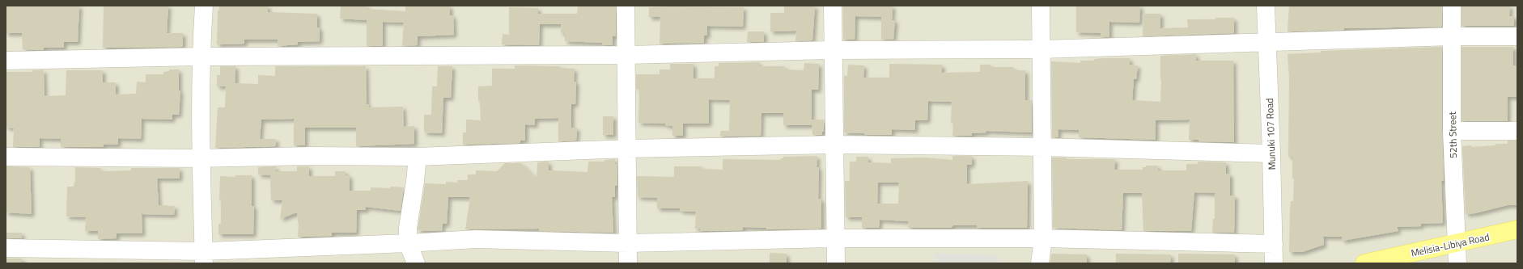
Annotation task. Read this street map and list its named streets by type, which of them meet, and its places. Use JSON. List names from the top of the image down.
{
  "streets": {
    "main road": ["Melisia-Libiya Road"],
    "street": ["Munuki 107 Road", "52th Street"]
  },
  "crossings": [
    ["52th Street", "Melisia-Libiya Road"]
  ]
}
